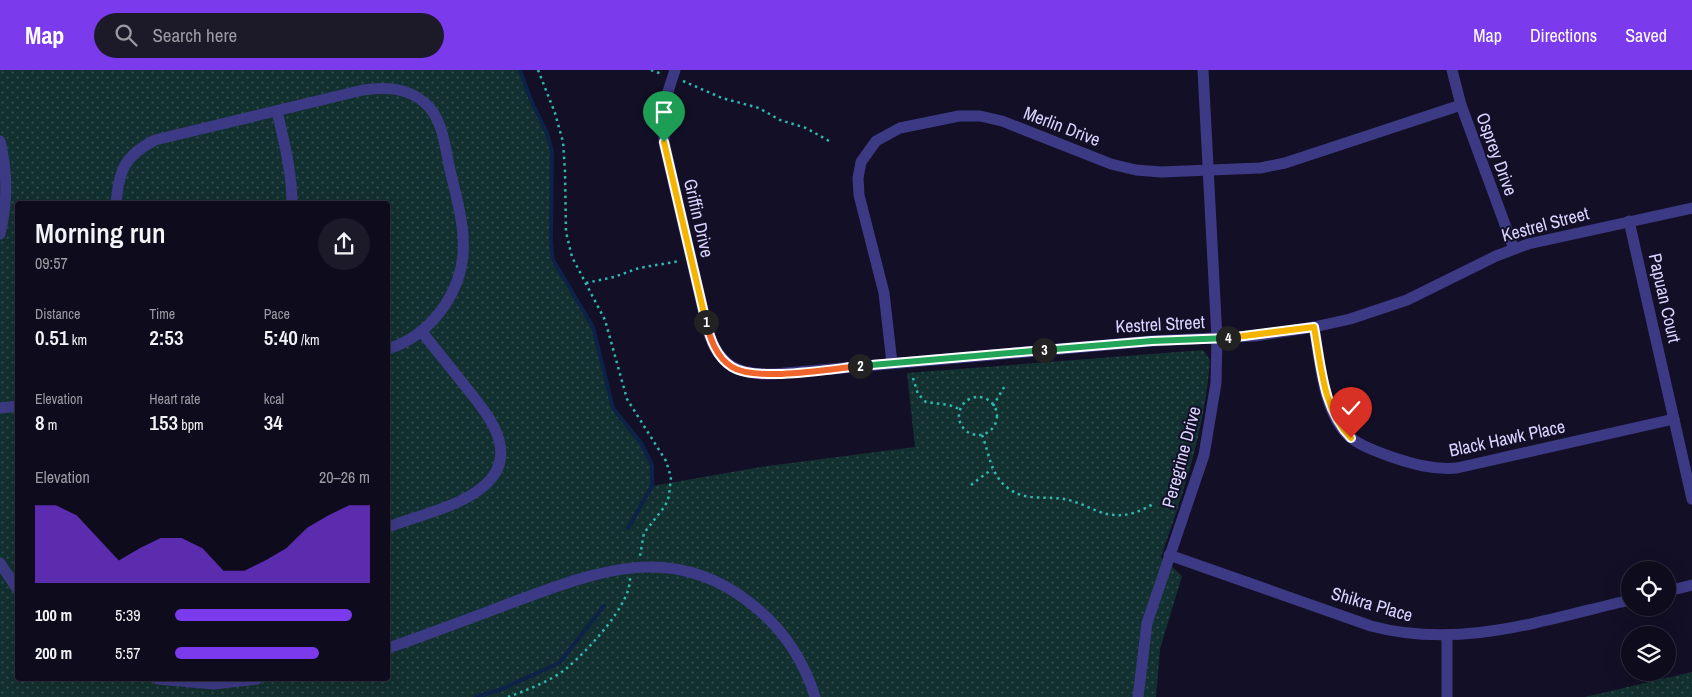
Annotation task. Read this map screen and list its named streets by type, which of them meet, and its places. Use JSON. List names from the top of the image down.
{
  "streets": {
    "street": [
      "Merlin Drive",
      "Osprey Drive",
      "Griffin Drive",
      "Kestrel Street",
      "Papuan Court",
      "Black Hawk Place",
      "Peregrine Drive",
      "Shikra Place"
    ]
  },
  "crossings": [
    ["Merlin Drive", "Osprey Drive"],
    ["Merlin Drive", "Kestrel Street"],
    ["Merlin Drive", "Peregrine Drive"],
    ["Osprey Drive", "Kestrel Street"],
    ["Griffin Drive", "Kestrel Street"],
    ["Kestrel Street", "Papuan Court"],
    ["Kestrel Street", "Black Hawk Place"],
    ["Kestrel Street", "Peregrine Drive"],
    ["Papuan Court", "Black Hawk Place"],
    ["Peregrine Drive", "Shikra Place"]
  ],
  "page": {
    "header": "Map",
    "search": "Search here",
    "nav": ["Map", "Directions", "Saved"],
    "heading": ["Morning run", "09:57"],
    "stats": [
      ["Distance", "0.51 km"],
      ["Time", "2:53"],
      ["Pace", "5:40 /km"],
      ["Elevation", "8 m"],
      ["Heart rate", "153 bpm"],
      ["kcal", "34"]
    ],
    "pins": [
      "1",
      "4",
      "3",
      "2"
    ],
    "chart": ["Elevation", "20–26 m"],
    "list": [
      {
        "name": "100 m",
        "note": "5:39"
      },
      {
        "name": "200 m",
        "note": "5:57"
      }
    ]
  }
}
